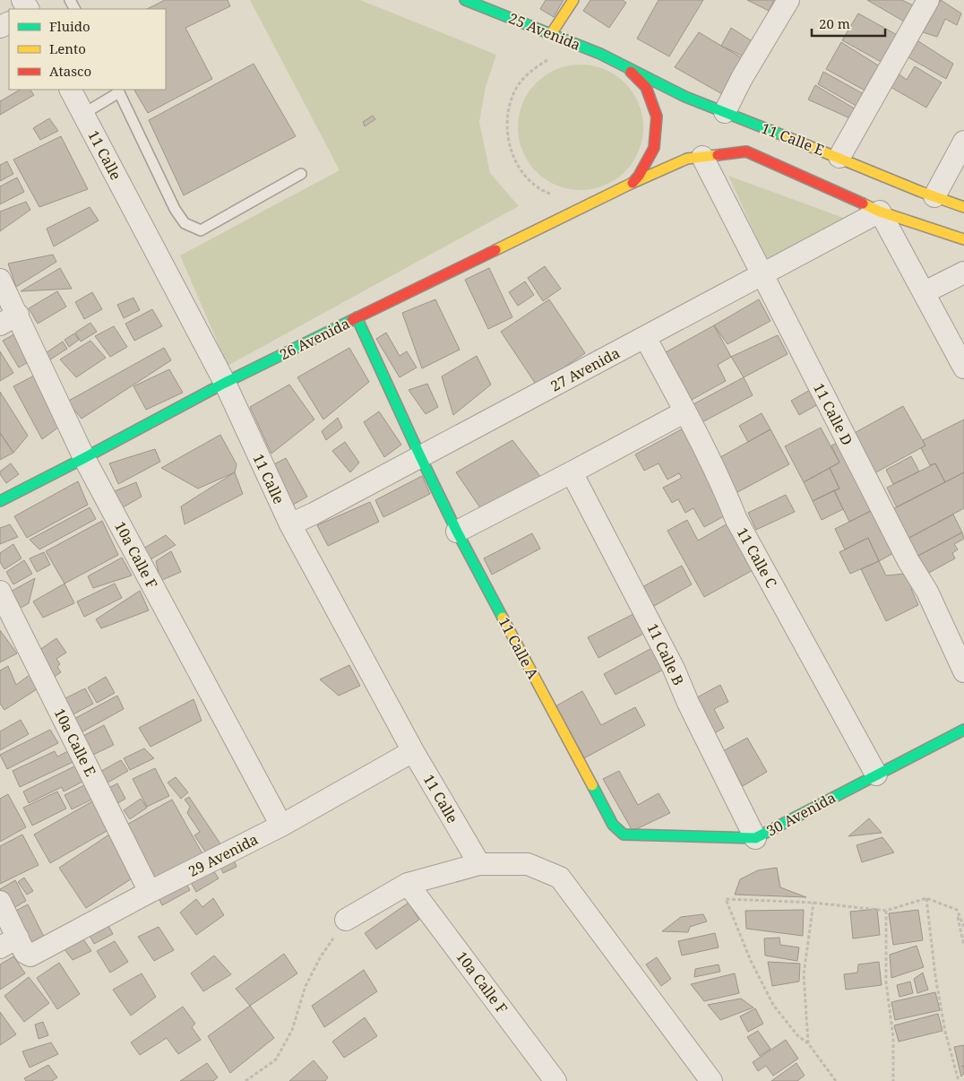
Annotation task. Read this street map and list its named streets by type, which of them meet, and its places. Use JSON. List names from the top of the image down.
{
  "streets": {
    "street": [
      "25 Avenida",
      "11 Calle E",
      "11 Calle",
      "26 Avenida",
      "27 Avenida",
      "11 Calle D",
      "10a Calle F",
      "11 Calle C",
      "11 Calle A",
      "11 Calle B",
      "10a Calle E",
      "30 Avenida",
      "29 Avenida"
    ]
  },
  "crossings": [
    ["25 Avenida", "11 Calle E"],
    ["11 Calle E", "26 Avenida"],
    ["11 Calle E", "27 Avenida"],
    ["11 Calle E", "11 Calle D"],
    ["11 Calle", "26 Avenida"],
    ["11 Calle", "27 Avenida"],
    ["11 Calle", "29 Avenida"],
    ["26 Avenida", "10a Calle F"],
    ["26 Avenida", "11 Calle A"],
    ["27 Avenida", "11 Calle D"],
    ["27 Avenida", "11 Calle C"],
    ["27 Avenida", "11 Calle A"],
    ["10a Calle F", "29 Avenida"],
    ["11 Calle C", "30 Avenida"],
    ["11 Calle A", "30 Avenida"],
    ["11 Calle B", "30 Avenida"],
    ["10a Calle E", "29 Avenida"]
  ],
  "legend": ["Fluido", "Lento", "Atasco"],
  "scale_bar": "20 m"
}
